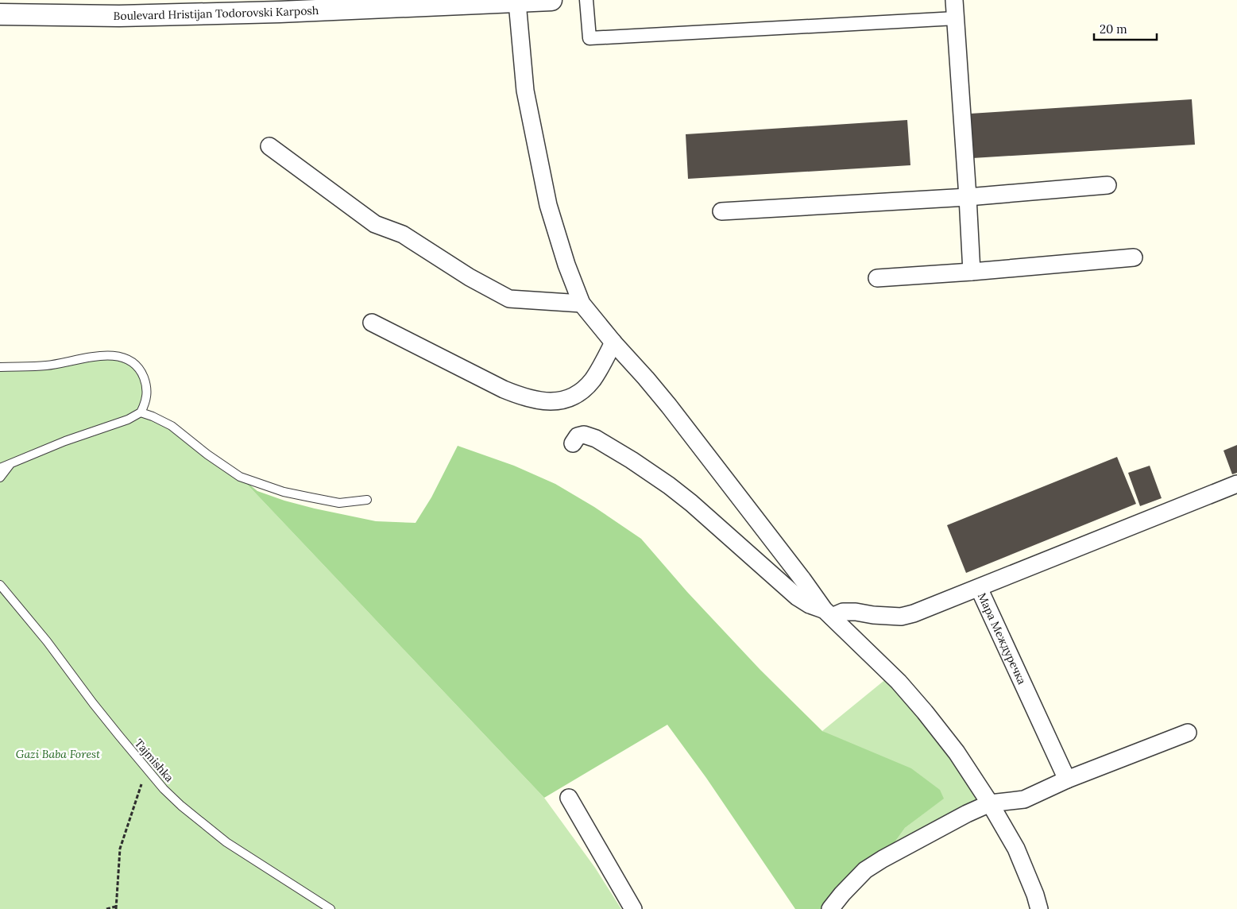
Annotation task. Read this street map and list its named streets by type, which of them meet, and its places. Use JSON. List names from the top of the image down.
{
  "streets": {
    "street": ["Boulevard Hristijan Todorovski Karposh", "Мара Междуречка"],
    "lane": ["Tajmishka"]
  },
  "parks": ["Gazi Baba Forest"],
  "scale_bar": "20 m"
}
